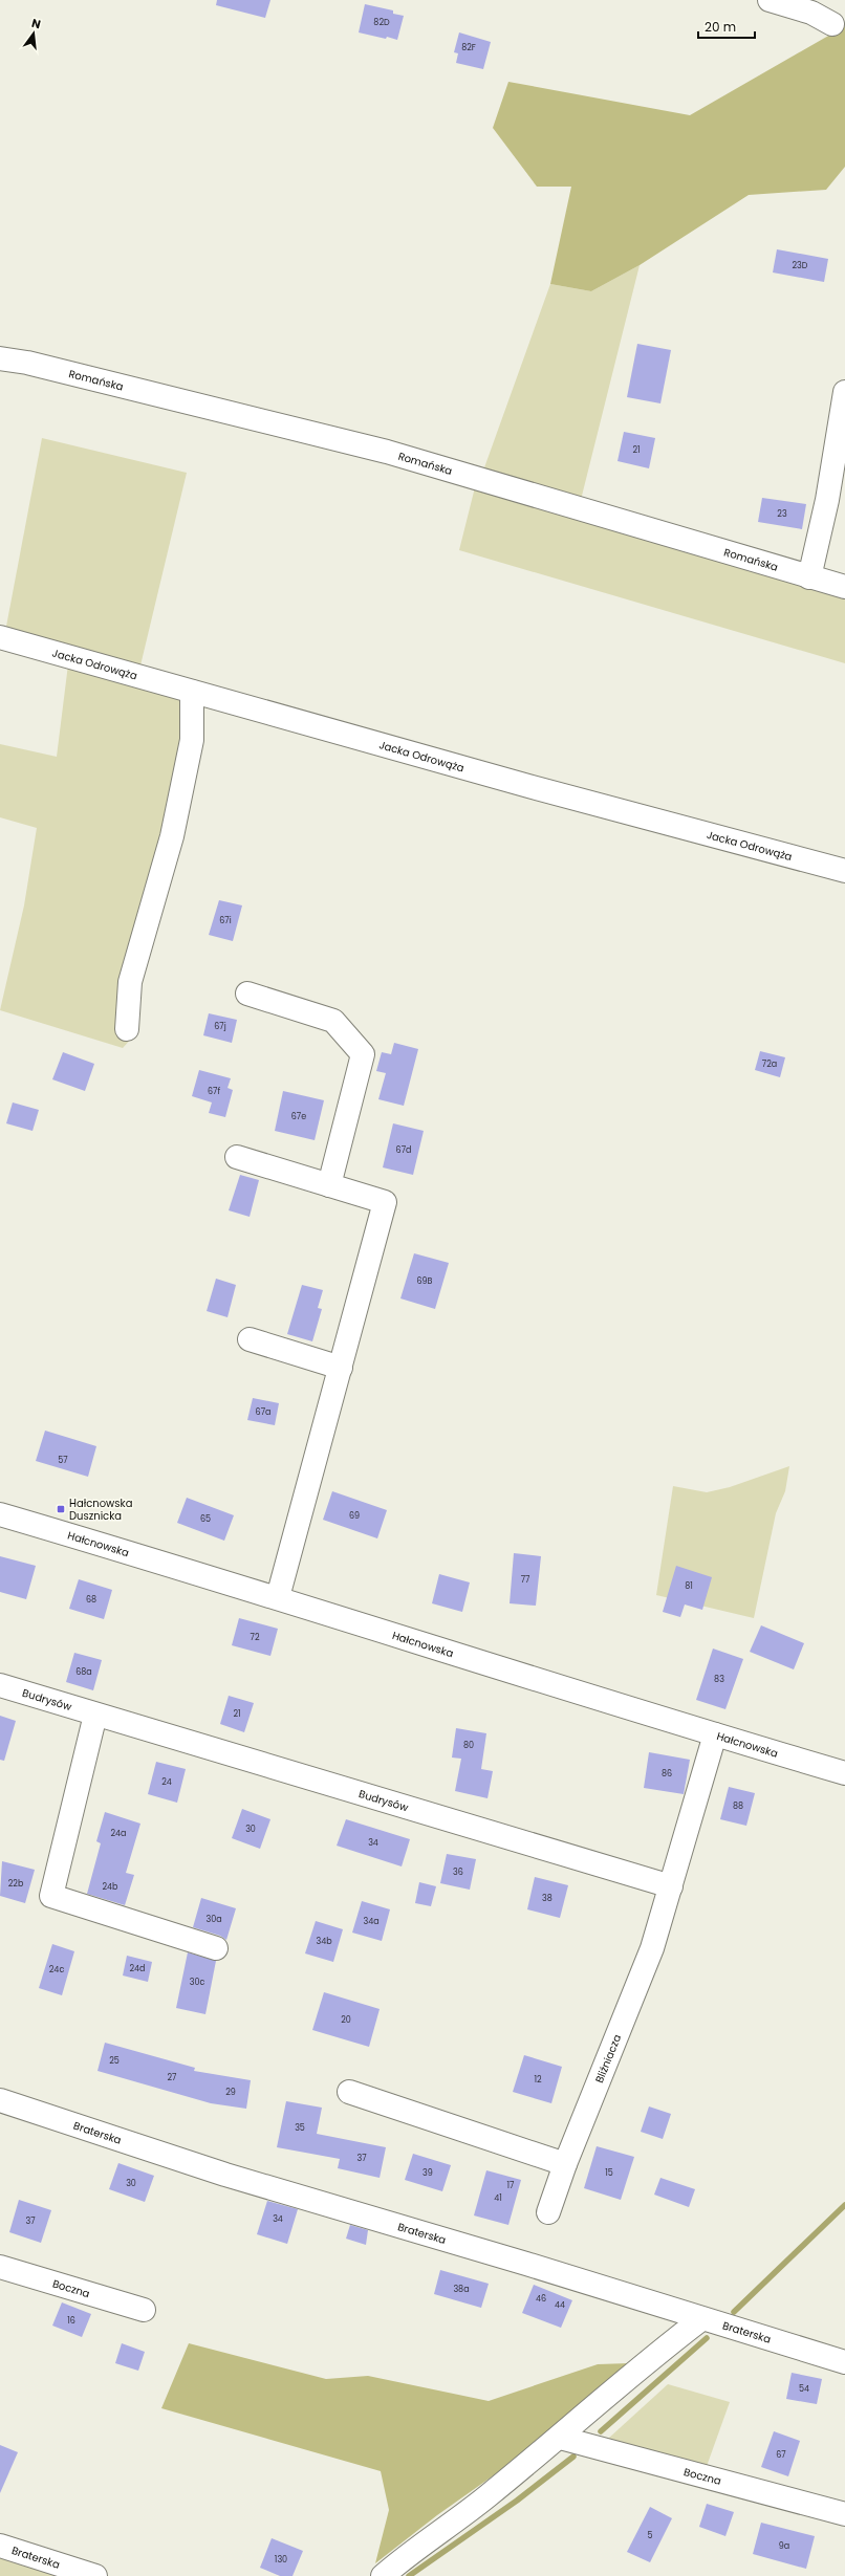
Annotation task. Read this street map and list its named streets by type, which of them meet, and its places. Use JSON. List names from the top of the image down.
{
  "streets": {
    "street": [
      "Romańska",
      "Jacka Odrowąża",
      "Hałcnowska",
      "Budrysów",
      "Bliźniacza",
      "Braterska",
      "Boczna"
    ]
  },
  "crossings": [
    ["Hałcnowska", "Bliźniacza"],
    ["Budrysów", "Bliźniacza"]
  ],
  "places": {
    "transit": ["Hałcnowska Dusznicka"]
  },
  "house_numbers": [
    "82D",
    "82F",
    "23D",
    "21",
    "23",
    "67i",
    "67j",
    "72a",
    "67f",
    "67e",
    "67d",
    "69B",
    "67a",
    "57",
    "69",
    "65",
    "77",
    "81",
    "68",
    "72",
    "68a",
    "83",
    "21",
    "80",
    "86",
    "24",
    "88",
    "30",
    "24a",
    "34",
    "36",
    "22b",
    "24b",
    "38",
    "30a",
    "34a",
    "34b",
    "24d",
    "24c",
    "30c",
    "20",
    "25",
    "27",
    "12",
    "29",
    "35",
    "37",
    "39",
    "15",
    "30",
    "17",
    "41",
    "34",
    "37",
    "38a",
    "46",
    "44",
    "16",
    "54",
    "67",
    "5",
    "9a",
    "130"
  ],
  "scale_bar": "20 m",
  "north": "top"
}
